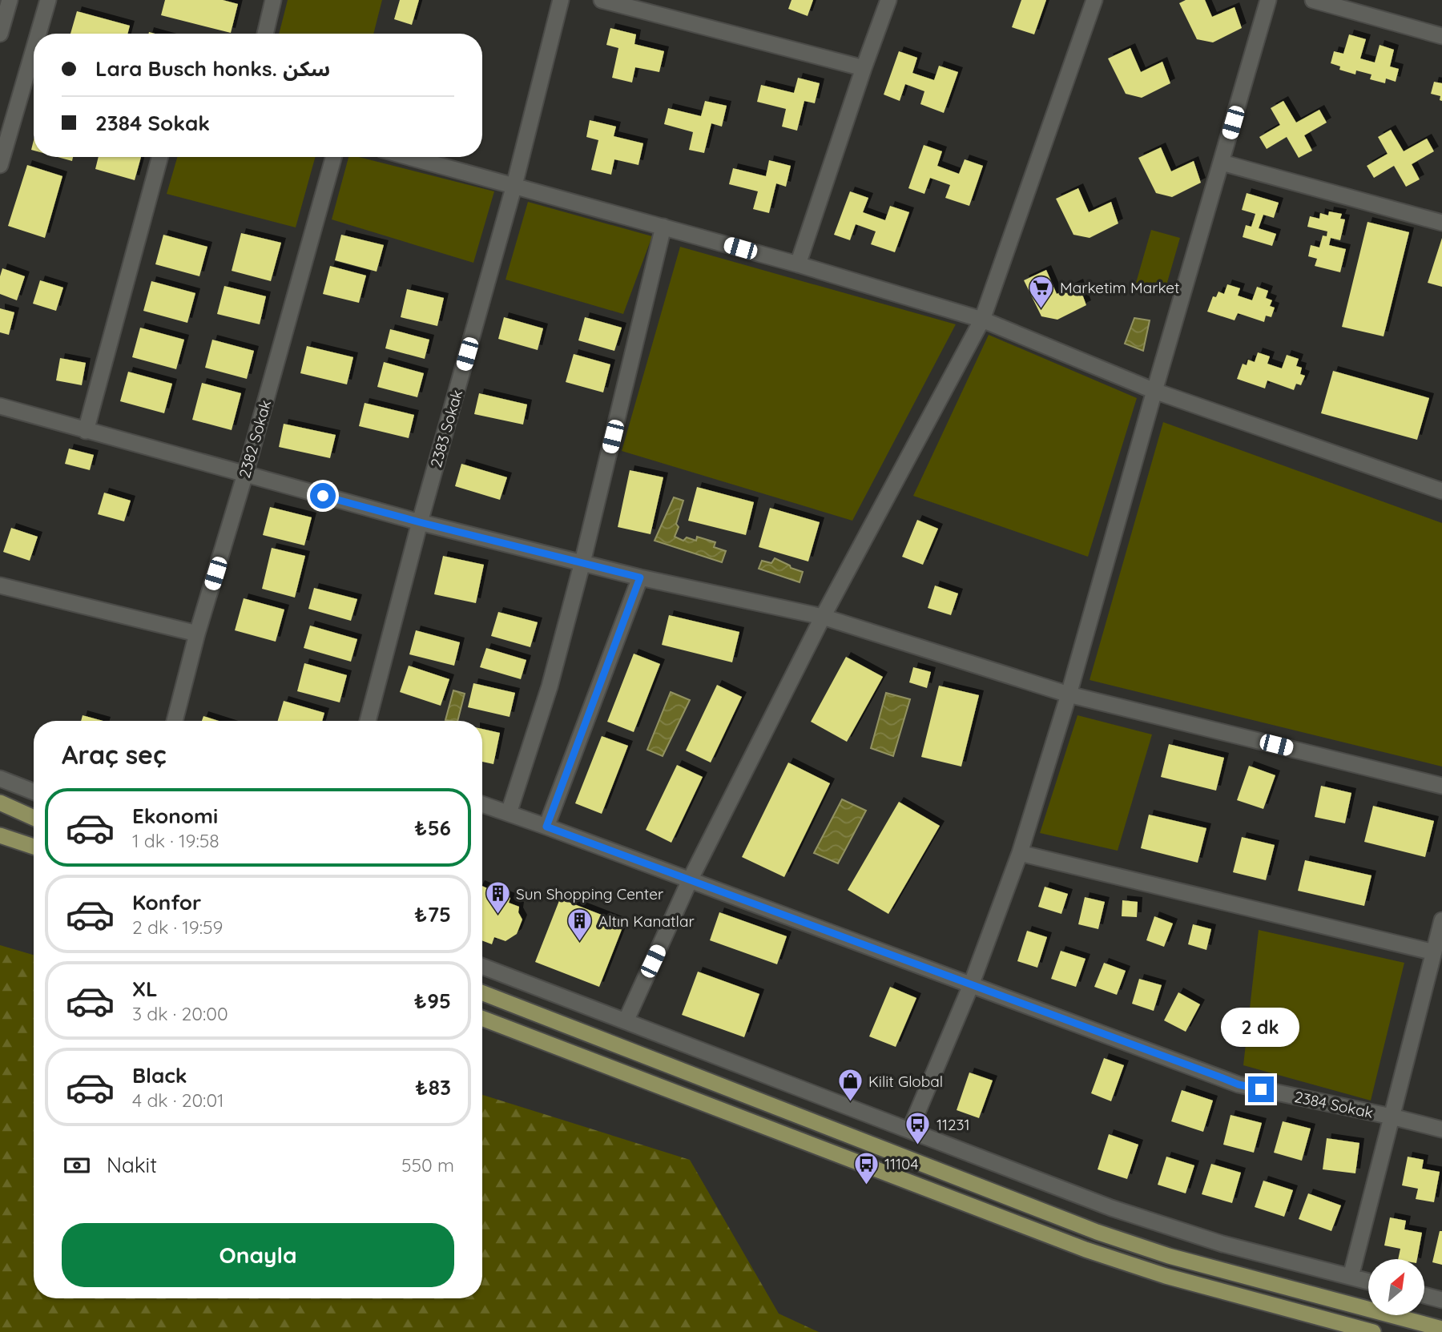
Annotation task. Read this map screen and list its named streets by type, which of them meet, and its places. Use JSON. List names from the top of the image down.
{
  "streets": {
    "street": ["2383 Sokak", "2382 Sokak", "2384 Sokak"]
  },
  "places": {
    "supermarket": ["Marketim Market"],
    "building": ["Sun Shopping Center", "Altın Kanatlar"],
    "shop": ["Kilit Global"],
    "bus stop": ["11231", "11104"]
  },
  "north": "top right",
  "page": {
    "banner": ["Lara Busch honks. سكن", "2384 Sokak"],
    "heading": "Araç seç",
    "list": [
      {
        "name": "Ekonomi",
        "note": "1 dk · 19:58",
        "value": "₺56"
      },
      {
        "name": "Konfor",
        "note": "2 dk · 19:59",
        "value": "₺75"
      },
      {
        "name": "XL",
        "note": "3 dk · 20:00",
        "value": "₺95"
      },
      {
        "name": "Black",
        "note": "4 dk · 20:01",
        "value": "₺83"
      }
    ],
    "bubble": "2 dk",
    "pay": ["Nakit", "550 m"],
    "buttons": "Onayla"
  }
}
